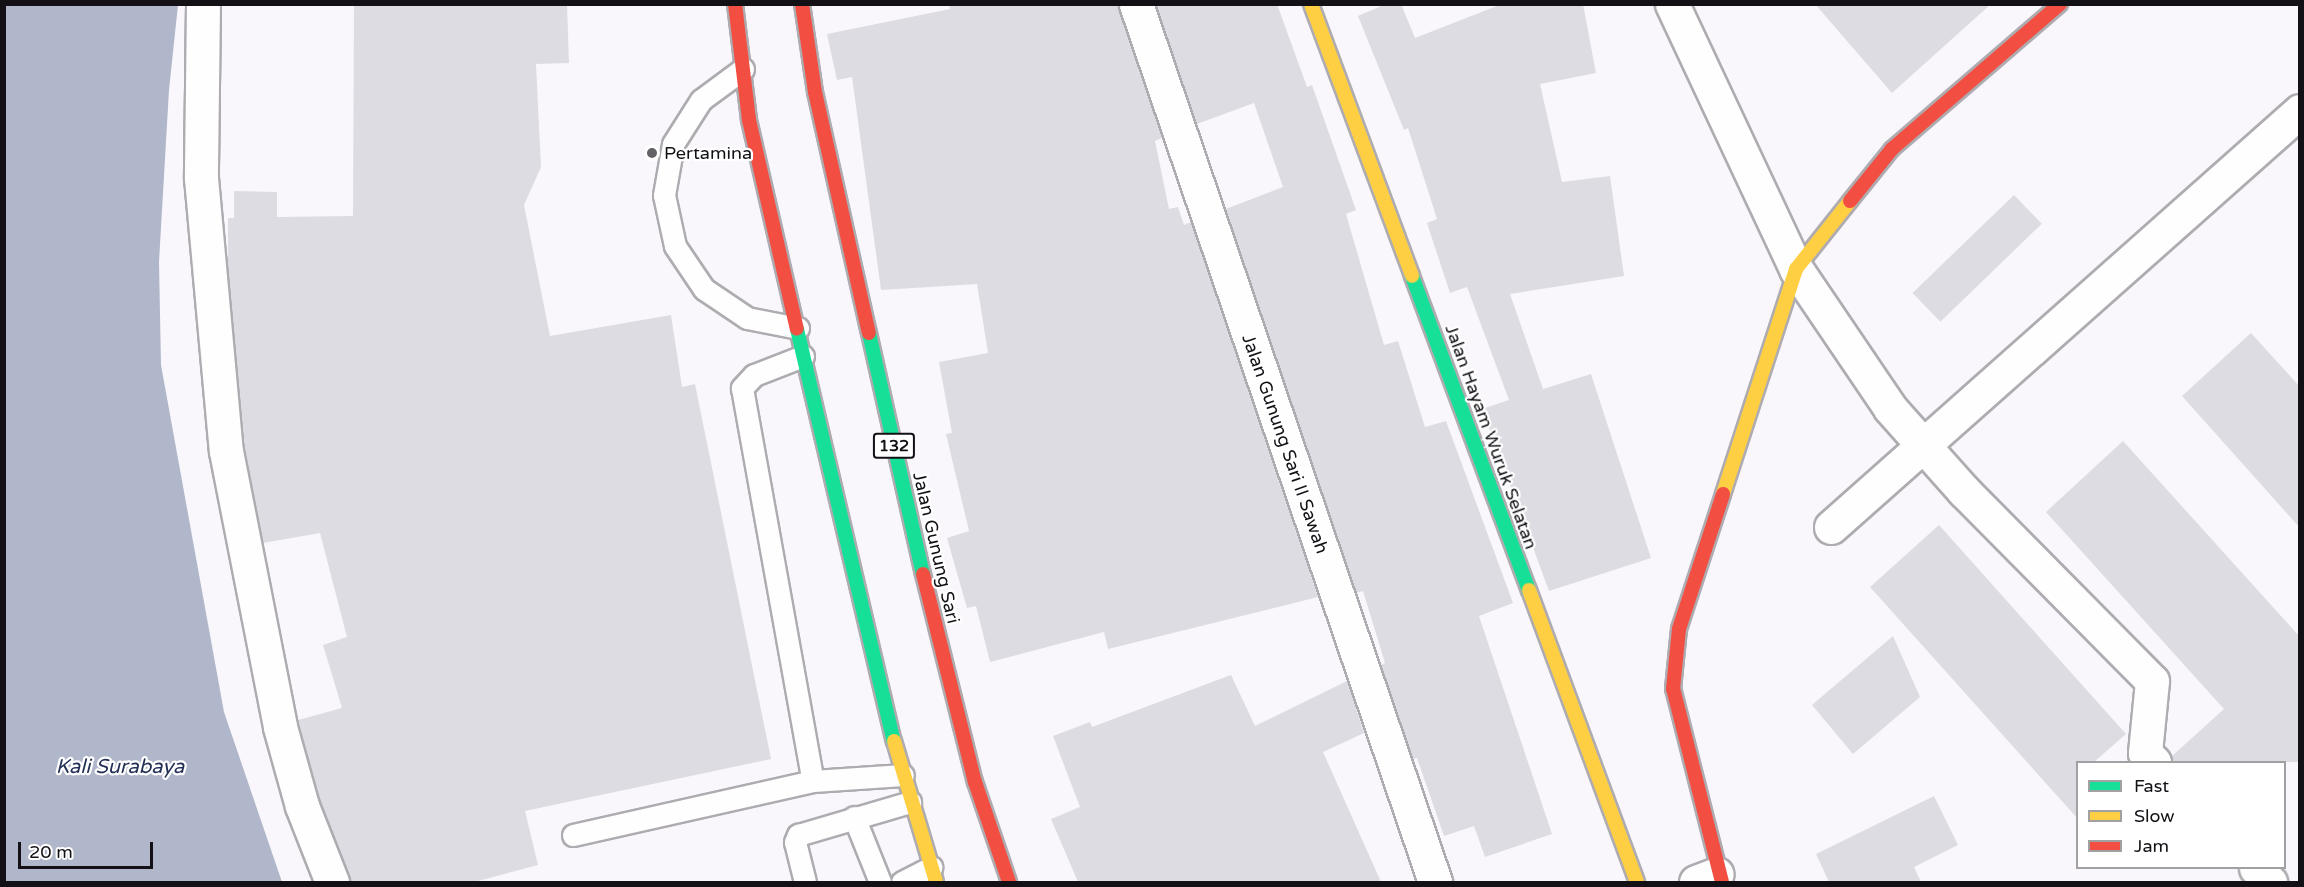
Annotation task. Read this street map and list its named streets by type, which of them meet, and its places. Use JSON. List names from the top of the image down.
{
  "streets": {
    "street": [
      "Jalan Hayam Wuruk Selatan",
      "Jalan Gunung Sari II Sawah",
      "132",
      "Jalan Gunung Sari"
    ]
  },
  "water": ["Kali Surabaya"],
  "places": ["Pertamina"],
  "legend": ["Fast", "Slow", "Jam"],
  "scale_bar": "20 m"
}
